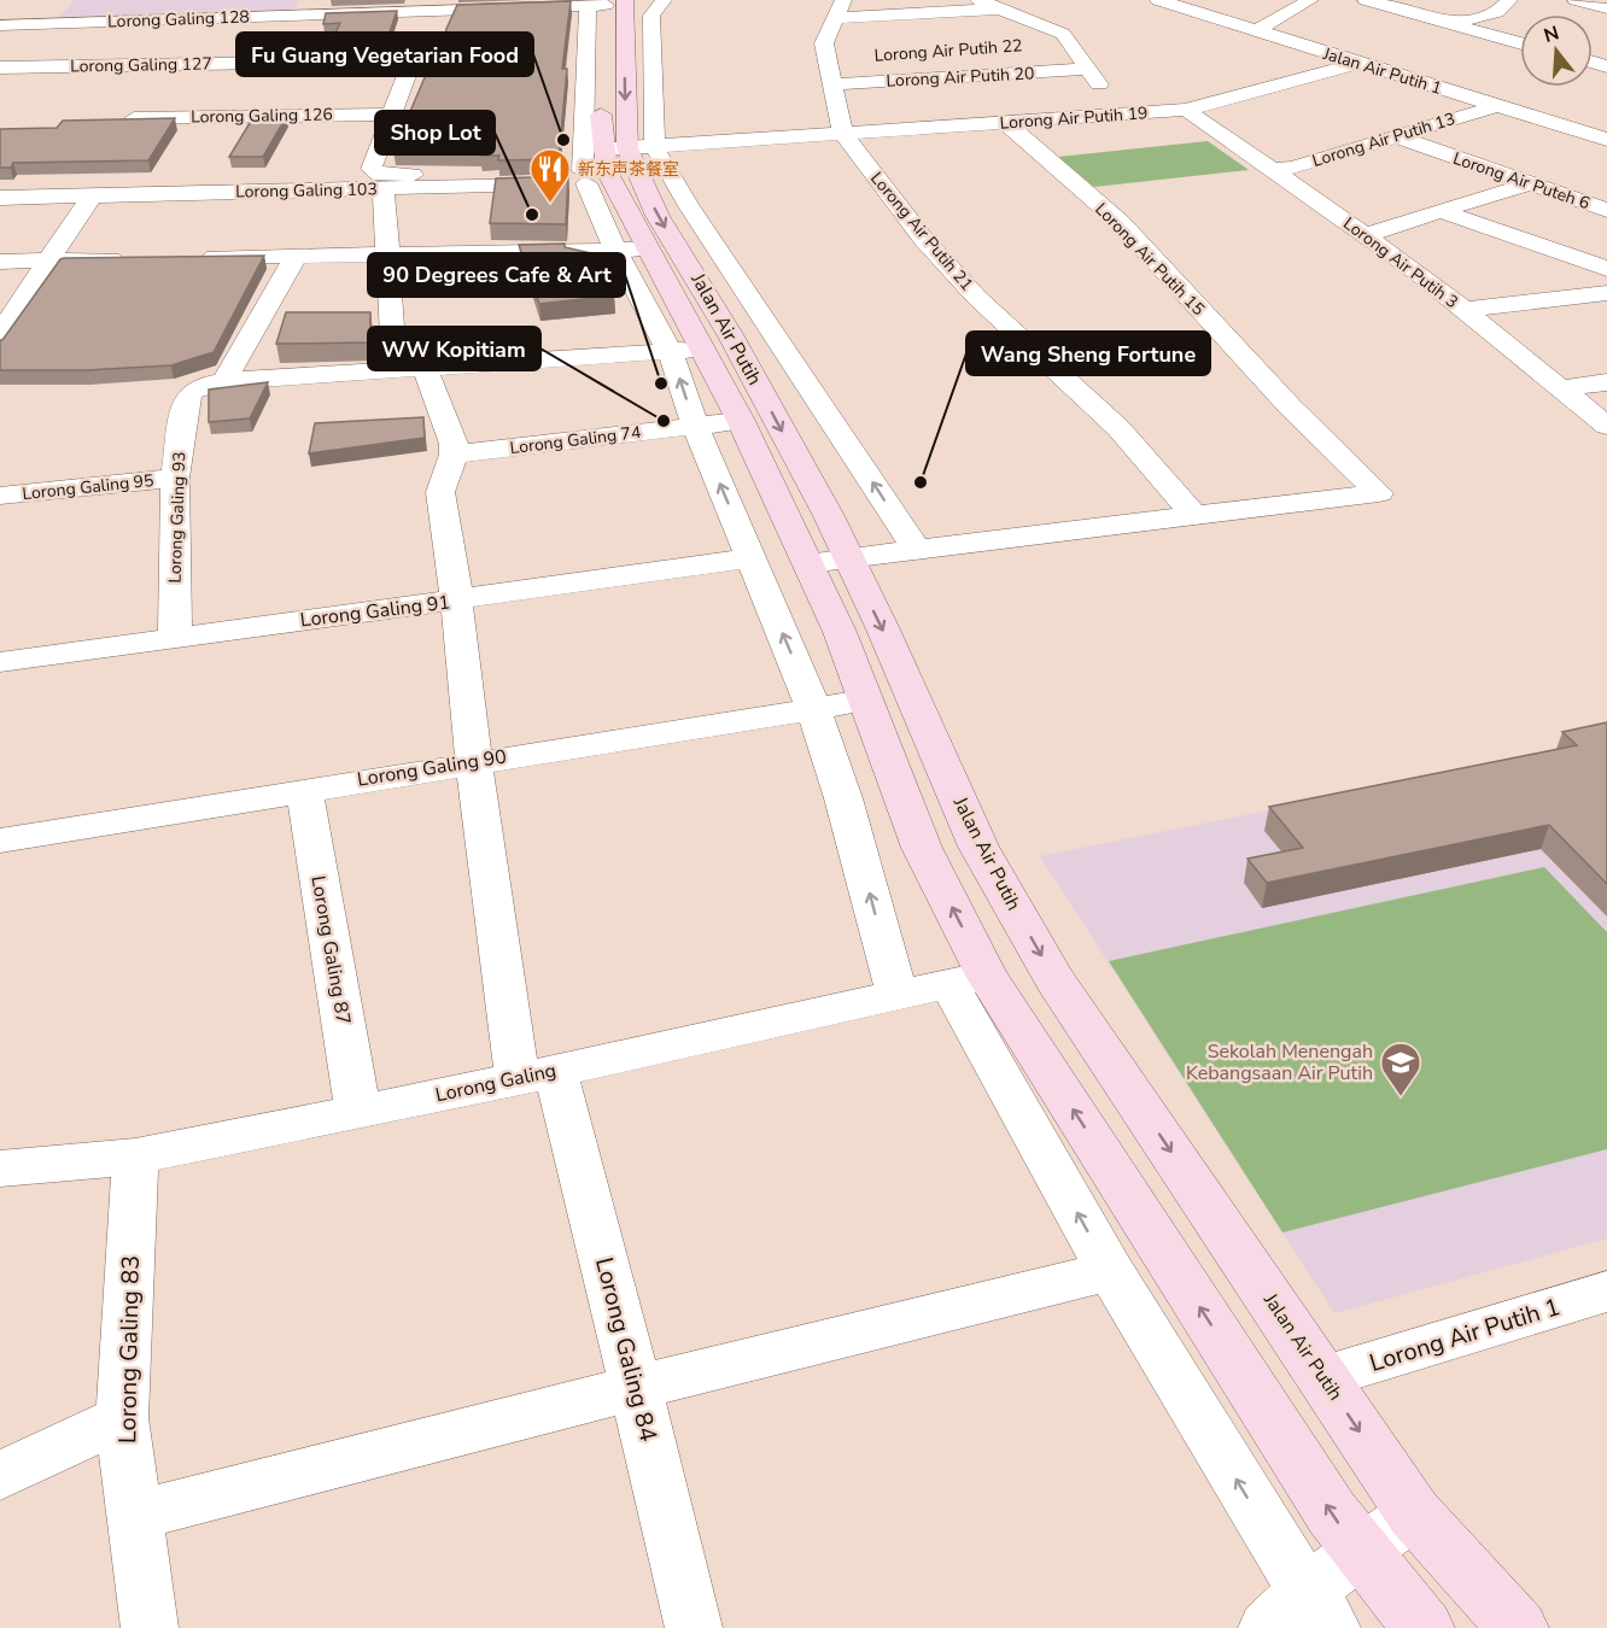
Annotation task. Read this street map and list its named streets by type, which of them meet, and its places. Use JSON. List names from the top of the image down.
{
  "streets": {
    "street": [
      "Lorong Galing 128",
      "Lorong Air Putih 22",
      "Lorong Galing 127",
      "Jalan Air Putih 1",
      "Lorong Air Putih 20",
      "Lorong Galing 126",
      "Lorong Air Putih 19",
      "Lorong Air Putih 13",
      "Lorong Air Puteh 6",
      "Lorong Galing 103",
      "Lorong Air Putih 21",
      "Lorong Air Putih 15",
      "Lorong Air Putih 3",
      "Jalan Air Putih",
      "Lorong Galing 74",
      "Lorong Galing 95",
      "Lorong Galing 93",
      "Lorong Galing 91",
      "Lorong Galing 90",
      "Lorong Galing 87",
      "Lorong Galing",
      "Lorong Air Putih 1",
      "Lorong Galing 83",
      "Lorong Galing 84"
    ]
  },
  "crossings": [
    ["Lorong Galing 128", "Jalan Air Putih"],
    ["Jalan Air Putih 1", "Lorong Air Putih 19"],
    ["Jalan Air Putih 1", "Lorong Air Putih 13"],
    ["Lorong Air Putih 20", "Lorong Air Putih 21"],
    ["Lorong Air Putih 19", "Lorong Galing 103"],
    ["Lorong Air Putih 19", "Lorong Air Putih 21"],
    ["Lorong Air Putih 19", "Lorong Air Putih 15"],
    ["Lorong Air Putih 19", "Lorong Air Putih 3"],
    ["Lorong Air Putih 19", "Jalan Air Putih"],
    ["Lorong Air Putih 13", "Lorong Air Puteh 6"],
    ["Lorong Air Putih 13", "Lorong Air Putih 3"],
    ["Lorong Galing 103", "Jalan Air Putih"],
    ["Lorong Air Putih 21", "Lorong Air Putih 15"],
    ["Jalan Air Putih", "Lorong Galing 74"],
    ["Jalan Air Putih", "Lorong Galing 90"],
    ["Jalan Air Putih", "Lorong Galing"],
    ["Jalan Air Putih", "Lorong Air Putih 1"],
    ["Lorong Galing 74", "Lorong Galing 84"],
    ["Lorong Galing 95", "Lorong Galing 93"],
    ["Lorong Galing 93", "Lorong Galing 91"],
    ["Lorong Galing 91", "Lorong Galing 84"],
    ["Lorong Galing 90", "Lorong Galing 87"],
    ["Lorong Galing 90", "Lorong Galing 84"],
    ["Lorong Galing 87", "Lorong Galing"],
    ["Lorong Galing", "Lorong Galing 83"],
    ["Lorong Galing", "Lorong Galing 84"]
  ],
  "places": {
    "other": [
      "Fu Guang Vegetarian Food",
      "Shop Lot",
      "90 Degrees Cafe & Art",
      "WW Kopitiam",
      "Wang Sheng Fortune"
    ],
    "restaurant": ["新东声茶餐室"],
    "school or university": ["Sekolah Menengah Kebangsaan Air Putih"]
  },
  "north": "top"
}
